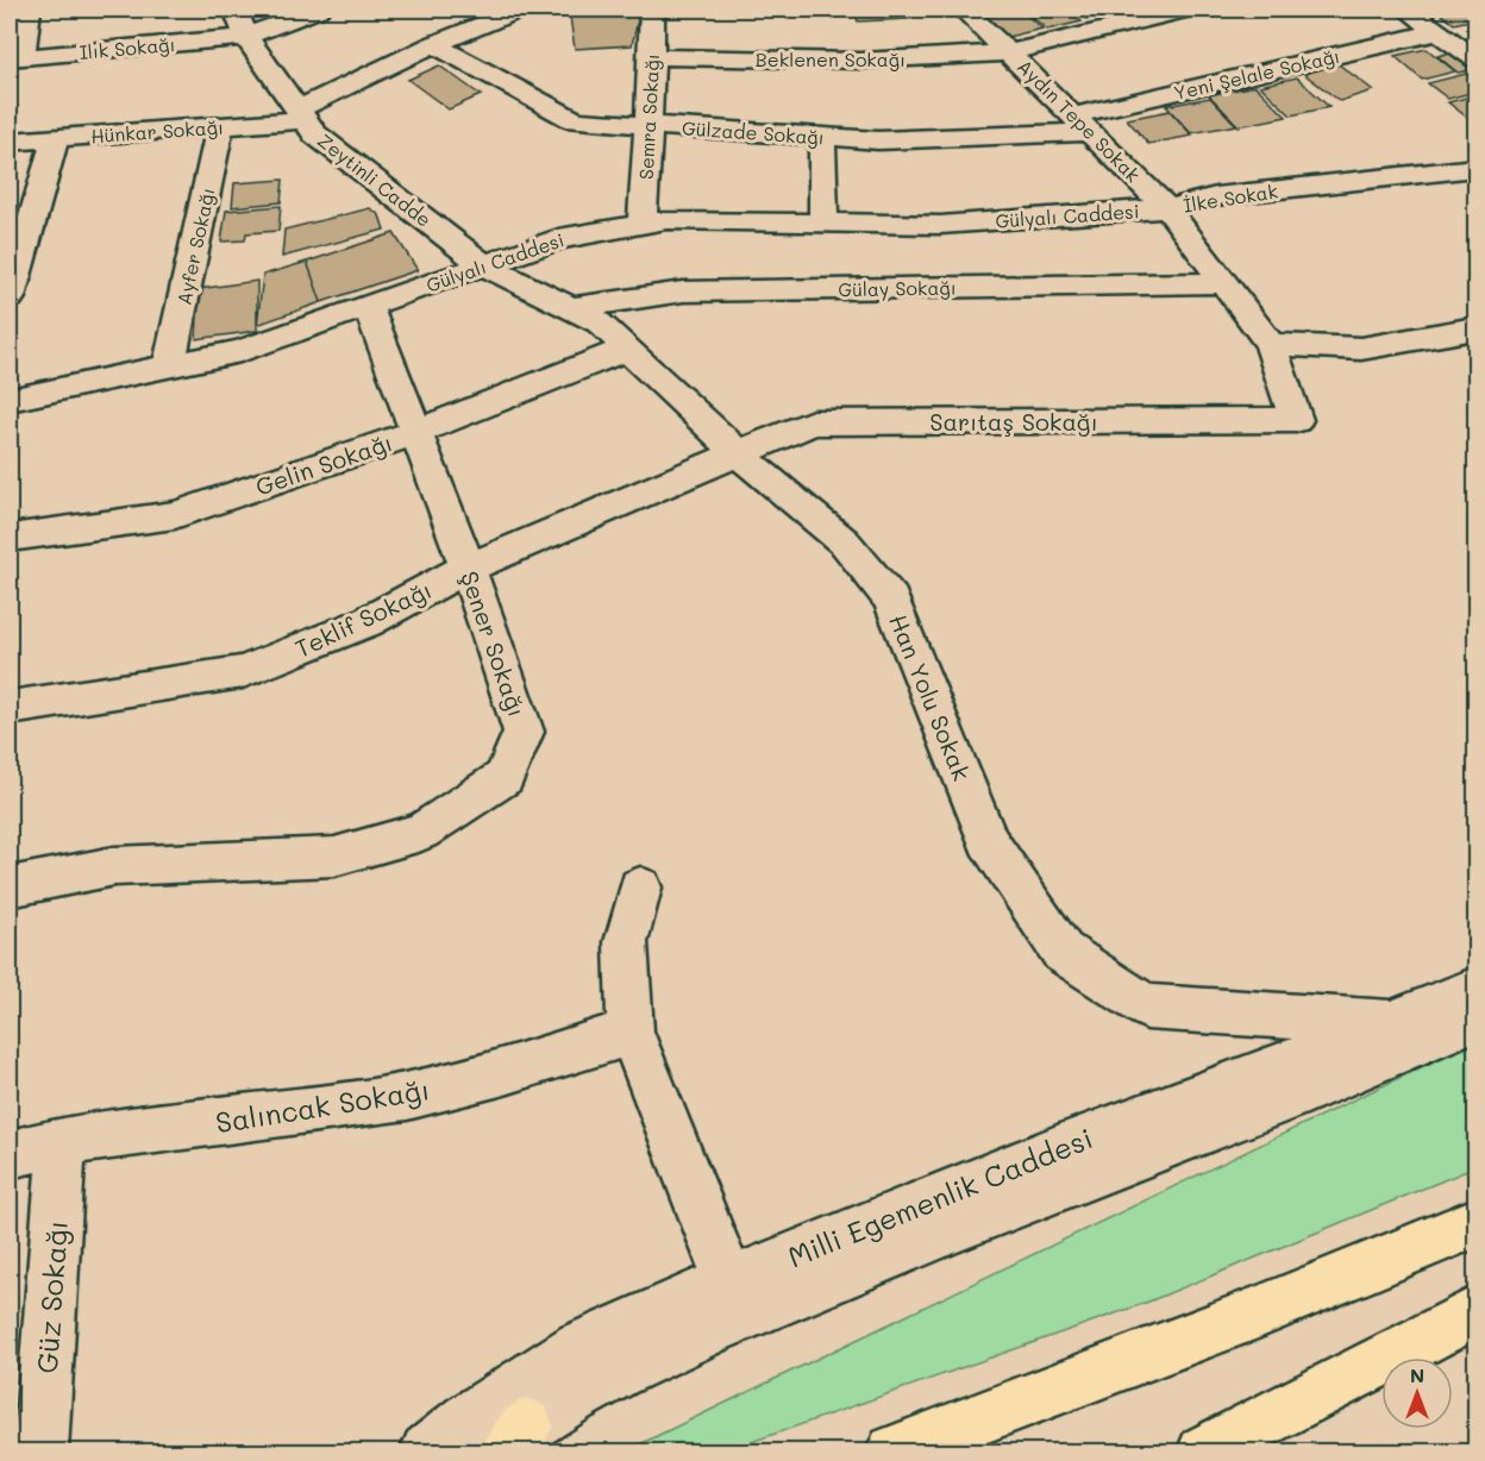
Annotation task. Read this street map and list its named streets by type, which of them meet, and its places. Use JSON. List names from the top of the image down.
{
  "streets": {
    "street": [
      "Ilık Sokağı",
      "Beklenen Sokağı",
      "Yeni Şelale Sokağı",
      "Semra Sokağı",
      "Aydın Tepe Sokak",
      "Hünkar Sokağı",
      "Gülzade Sokağı",
      "Zeytinli Cadde",
      "İlke Sokak",
      "Gülyalı Caddesi",
      "Ayfer Sokağı",
      "Gülay Sokağı",
      "Sarıtaş Sokağı",
      "Gelin Sokağı",
      "Teklif Sokağı",
      "Şener Sokağı",
      "Han Yolu Sokak",
      "Salıncak Sokağı",
      "Milli Egemenlik Caddesi",
      "Güz Sokağı"
    ]
  },
  "crossings": [
    ["Ilık Sokağı", "Zeytinli Cadde"],
    ["Beklenen Sokağı", "Semra Sokağı"],
    ["Beklenen Sokağı", "Aydın Tepe Sokak"],
    ["Yeni Şelale Sokağı", "Aydın Tepe Sokak"],
    ["Yeni Şelale Sokağı", "Gülzade Sokağı"],
    ["Semra Sokağı", "Gülzade Sokağı"],
    ["Semra Sokağı", "Gülyalı Caddesi"],
    ["Aydın Tepe Sokak", "Gülzade Sokağı"],
    ["Aydın Tepe Sokak", "İlke Sokak"],
    ["Aydın Tepe Sokak", "Gülyalı Caddesi"],
    ["Aydın Tepe Sokak", "Gülay Sokağı"],
    ["Aydın Tepe Sokak", "Sarıtaş Sokağı"],
    ["Hünkar Sokağı", "Zeytinli Cadde"],
    ["Hünkar Sokağı", "Ayfer Sokağı"],
    ["Zeytinli Cadde", "Gülyalı Caddesi"],
    ["Zeytinli Cadde", "Han Yolu Sokak"],
    ["İlke Sokak", "Gülyalı Caddesi"],
    ["Gülyalı Caddesi", "Ayfer Sokağı"],
    ["Gülyalı Caddesi", "Şener Sokağı"],
    ["Gülyalı Caddesi", "Han Yolu Sokak"],
    ["Gülay Sokağı", "Han Yolu Sokak"],
    ["Sarıtaş Sokağı", "Teklif Sokağı"],
    ["Sarıtaş Sokağı", "Han Yolu Sokak"],
    ["Gelin Sokağı", "Şener Sokağı"],
    ["Gelin Sokağı", "Han Yolu Sokak"],
    ["Teklif Sokağı", "Şener Sokağı"],
    ["Teklif Sokağı", "Han Yolu Sokak"],
    ["Han Yolu Sokak", "Milli Egemenlik Caddesi"],
    ["Salıncak Sokağı", "Güz Sokağı"]
  ],
  "north": "top"
}
